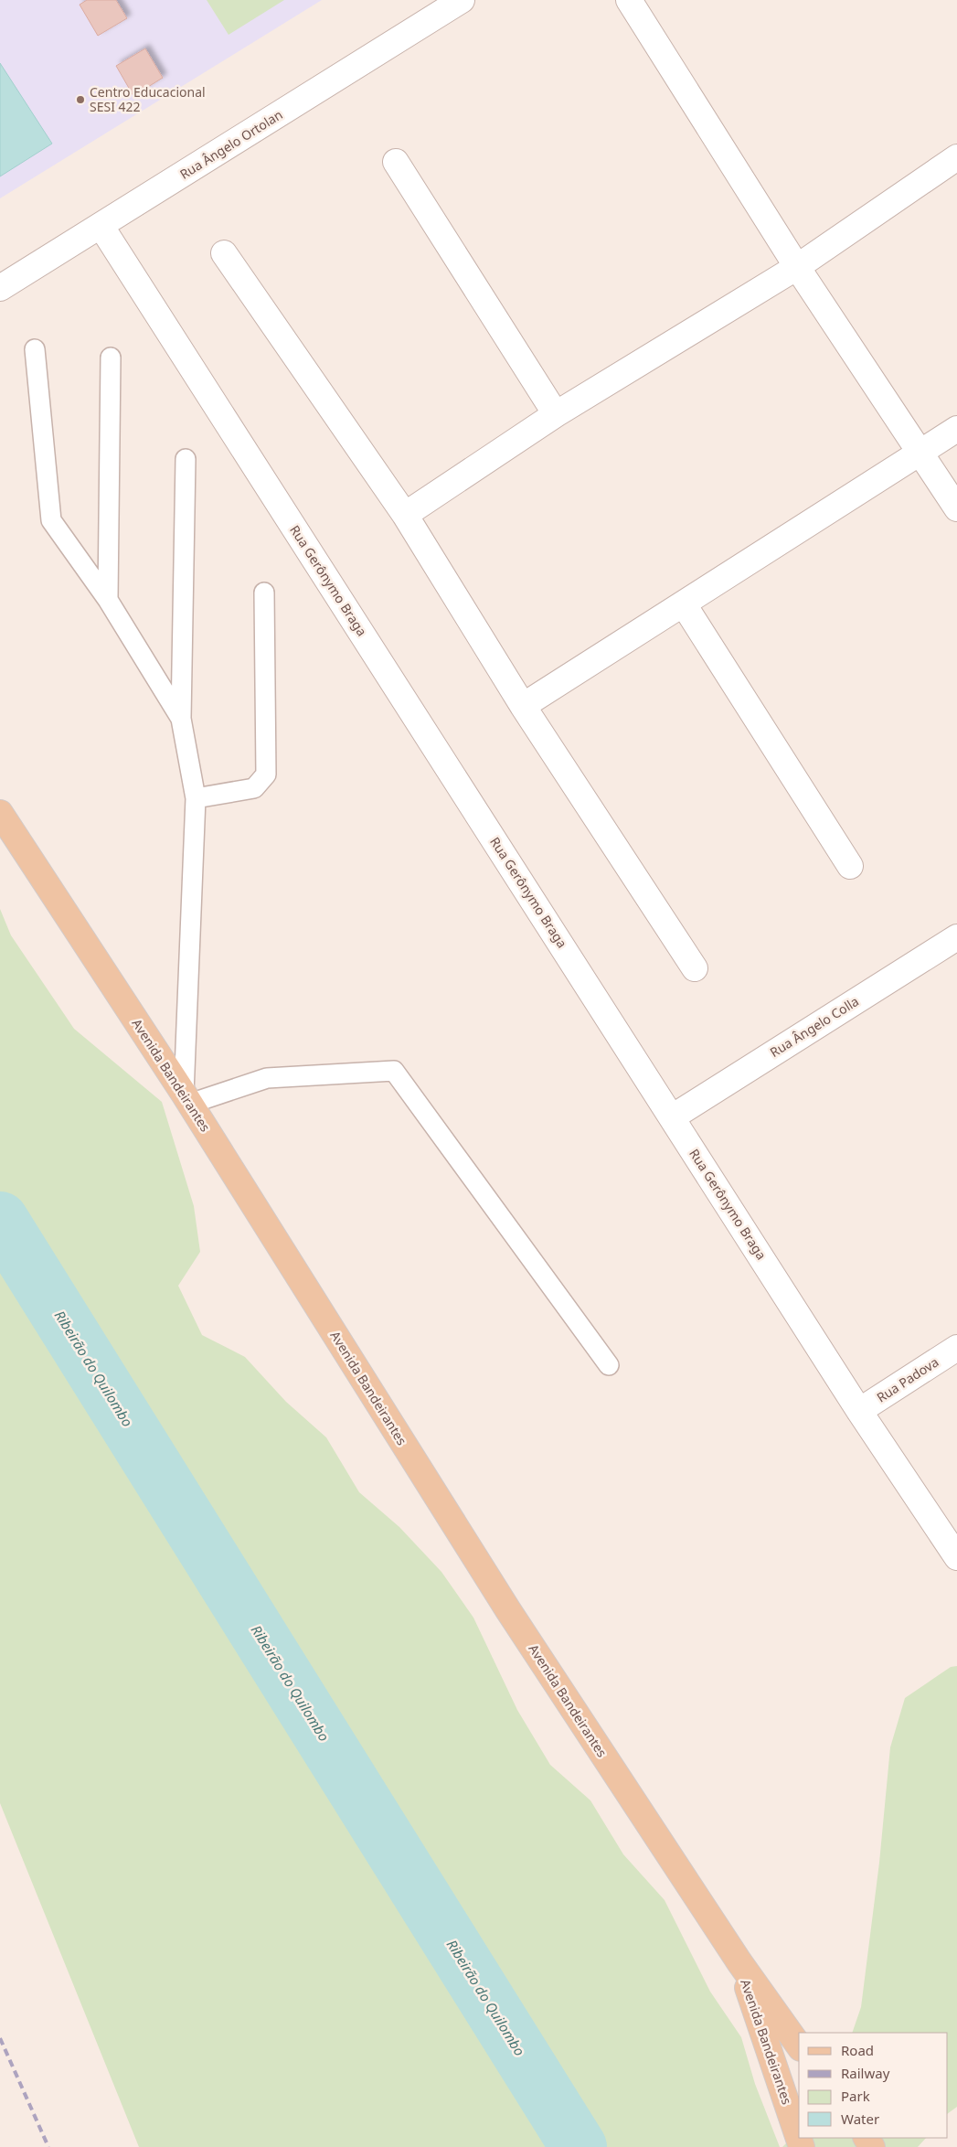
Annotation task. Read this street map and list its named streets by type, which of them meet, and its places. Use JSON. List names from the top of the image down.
{
  "streets": {
    "main road": ["Avenida Bandeirantes"],
    "street": [
      "Rua Ângelo Ortolan",
      "Rua Gerônymo Braga",
      "Rua Ângelo Colla",
      "Rua Padova"
    ]
  },
  "crossings": [
    ["Rua Ângelo Ortolan", "Rua Gerônymo Braga"],
    ["Rua Gerônymo Braga", "Rua Ângelo Colla"],
    ["Rua Gerônymo Braga", "Rua Padova"]
  ],
  "water": ["Ribeirão do Quilombo"],
  "places": ["Centro Educacional SESI 422"],
  "legend": [
    "Road",
    "Railway",
    "Park",
    "Water"
  ]
}
